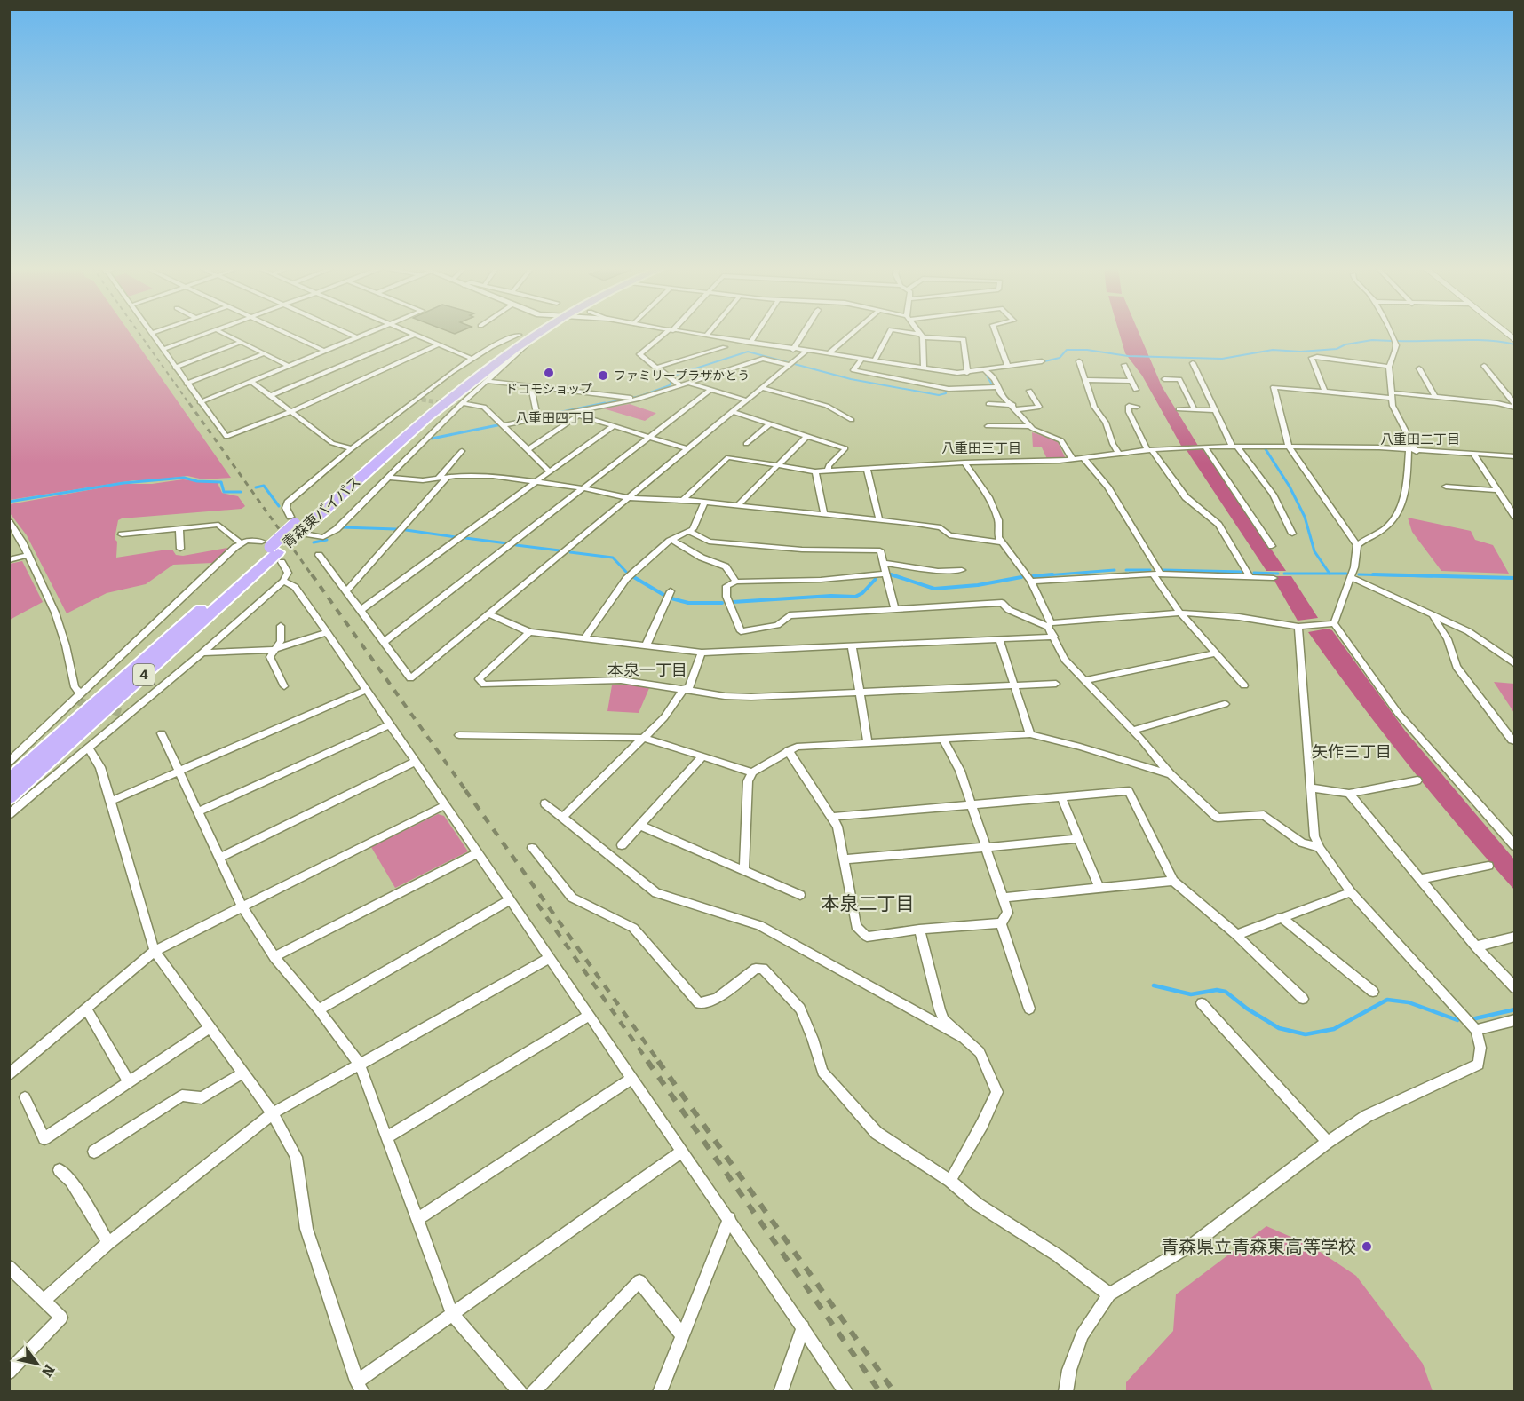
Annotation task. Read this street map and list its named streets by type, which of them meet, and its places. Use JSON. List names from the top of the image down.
{
  "streets": {
    "highway": ["青森東バイパス", "4"]
  },
  "districts": [
    "八重田四丁目",
    "八重田二丁目",
    "八重田三丁目",
    "本泉一丁目",
    "矢作三丁目",
    "本泉二丁目"
  ],
  "places": ["ドコモショップ", "ファミリープラザかとう", "青森県立青森東高等学校"],
  "north": "bottom right"
}
